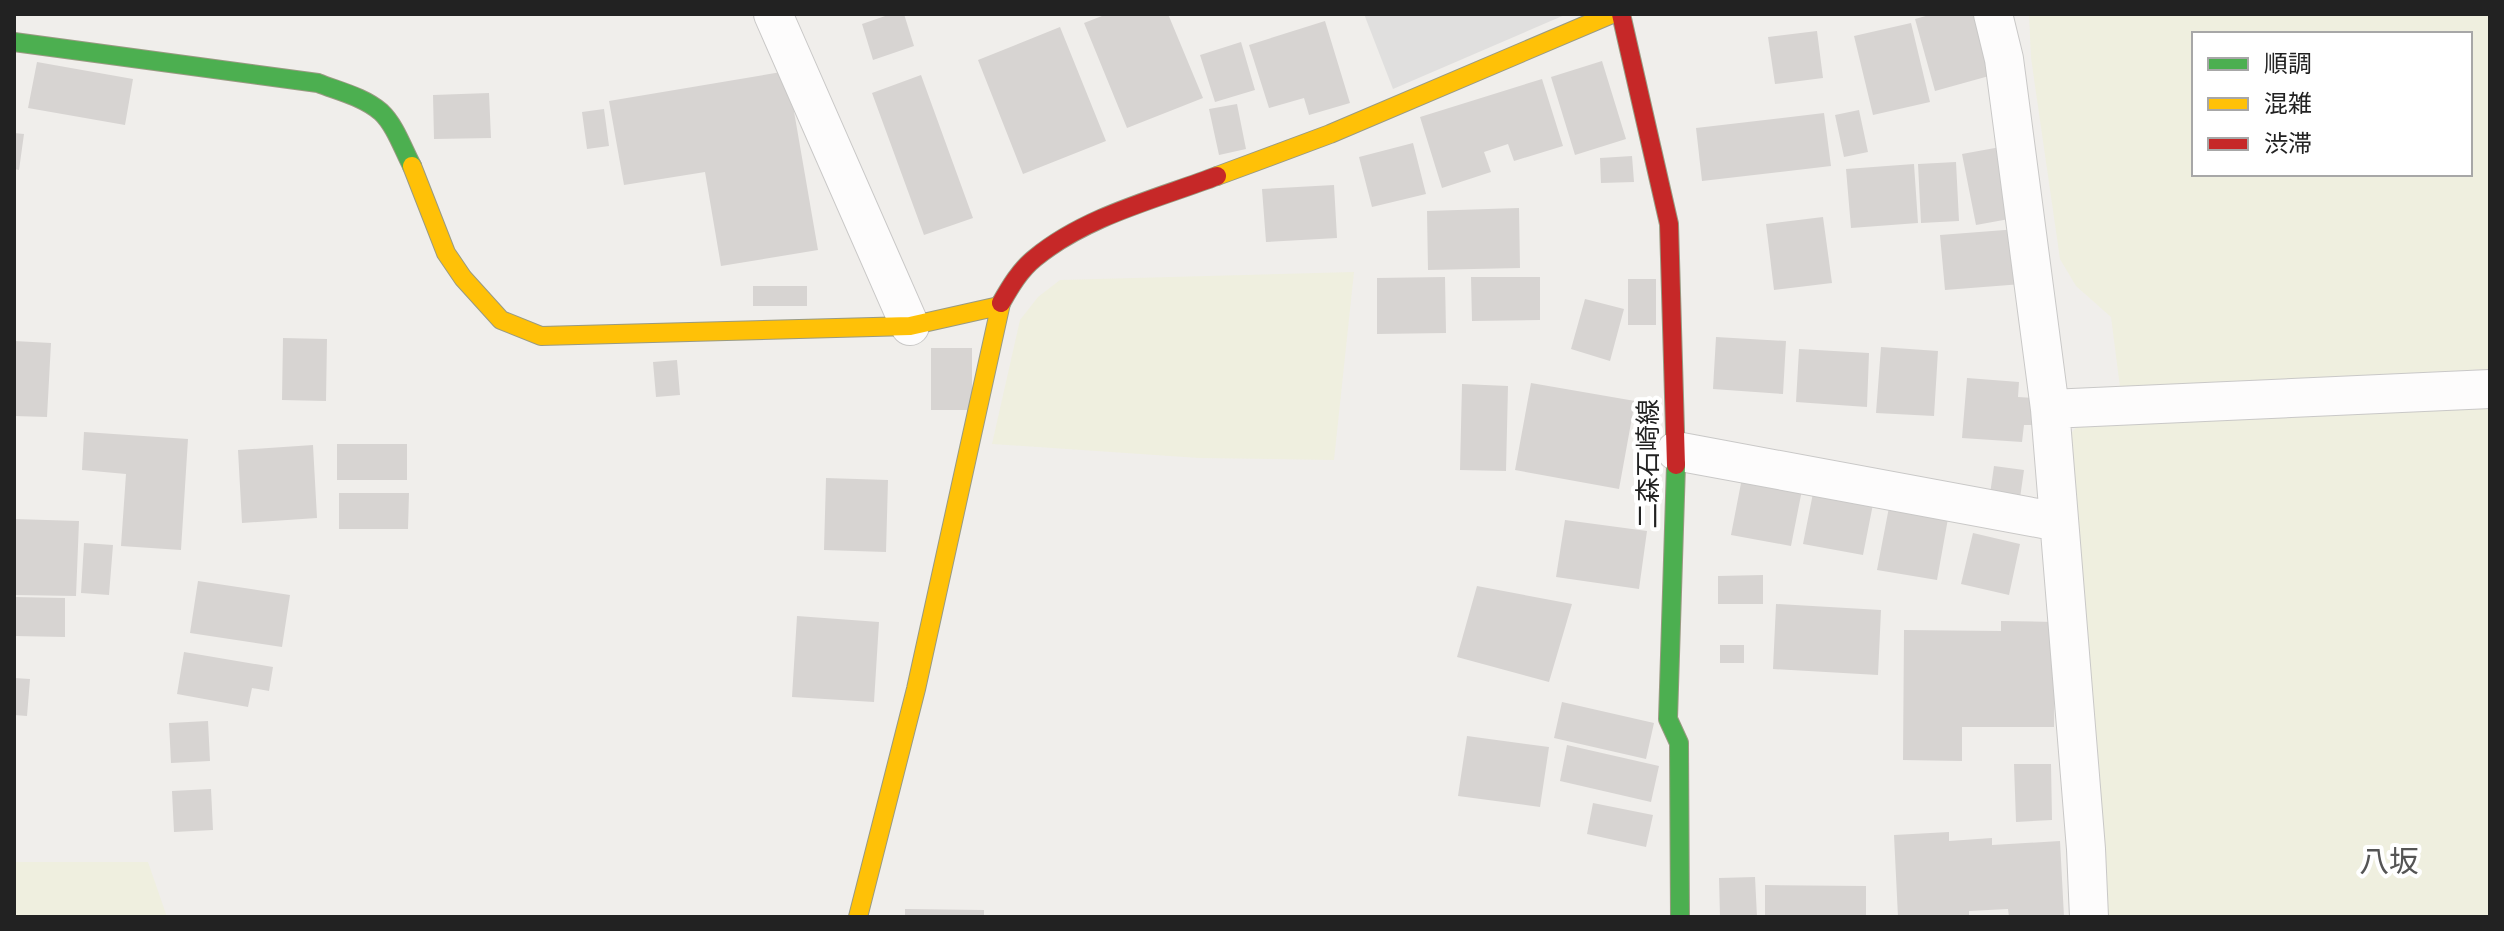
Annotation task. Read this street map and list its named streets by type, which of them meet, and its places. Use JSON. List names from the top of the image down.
{
  "streets": {
    "street": ["二森石崎線"]
  },
  "districts": ["八坂"],
  "legend": ["順調", "混雑", "渋滞"]
}
